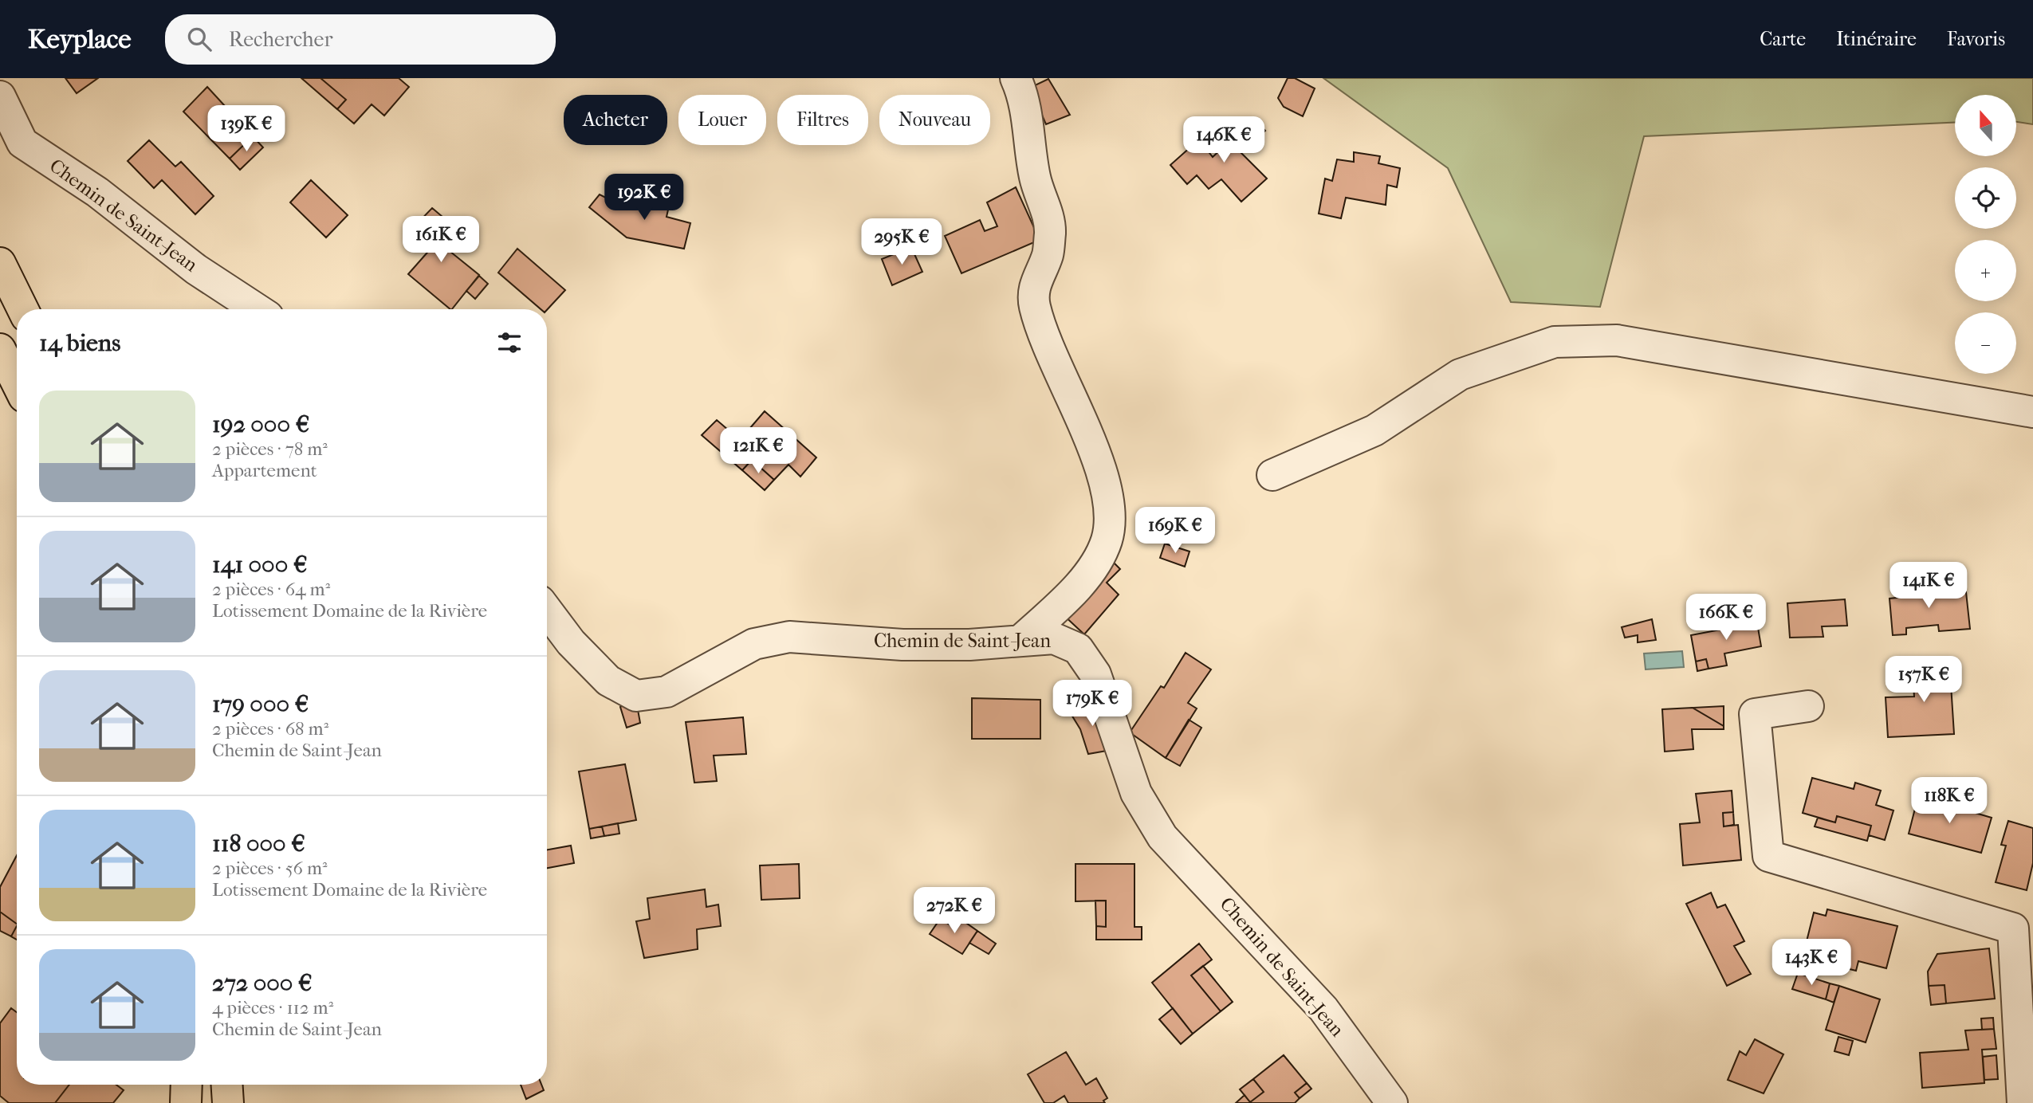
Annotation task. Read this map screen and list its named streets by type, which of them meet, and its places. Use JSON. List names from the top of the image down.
{
  "streets": {
    "street": ["Chemin de Saint-Jean"]
  },
  "north": "top",
  "page": {
    "header": "Keyplace",
    "search": "Rechercher",
    "nav": ["Carte", "Itinéraire", "Favoris"],
    "map_buttons": ["+", "−"],
    "chip": [
      "Acheter",
      "Louer",
      "Filtres",
      "Nouveau"
    ],
    "price": [
      "139K €",
      "146K €",
      "192K €",
      "161K €",
      "295K €",
      "121K €",
      "169K €",
      "141K €",
      "166K €",
      "157K €",
      "179K €",
      "118K €",
      "272K €",
      "143K €"
    ],
    "heading": "14 biens",
    "list": [
      {
        "name": "192 000 €",
        "note": "2 pièces · 78 m² · Appartement"
      },
      {
        "name": "141 000 €",
        "note": "2 pièces · 64 m² · Lotissement Domaine de la Rivière"
      },
      {
        "name": "179 000 €",
        "note": "2 pièces · 68 m² · Chemin de Saint-Jean"
      },
      {
        "name": "118 000 €",
        "note": "2 pièces · 56 m² · Lotissement Domaine de la Rivière"
      },
      {
        "name": "272 000 €",
        "note": "4 pièces · 112 m² · Chemin de Saint-Jean"
      }
    ]
  }
}
